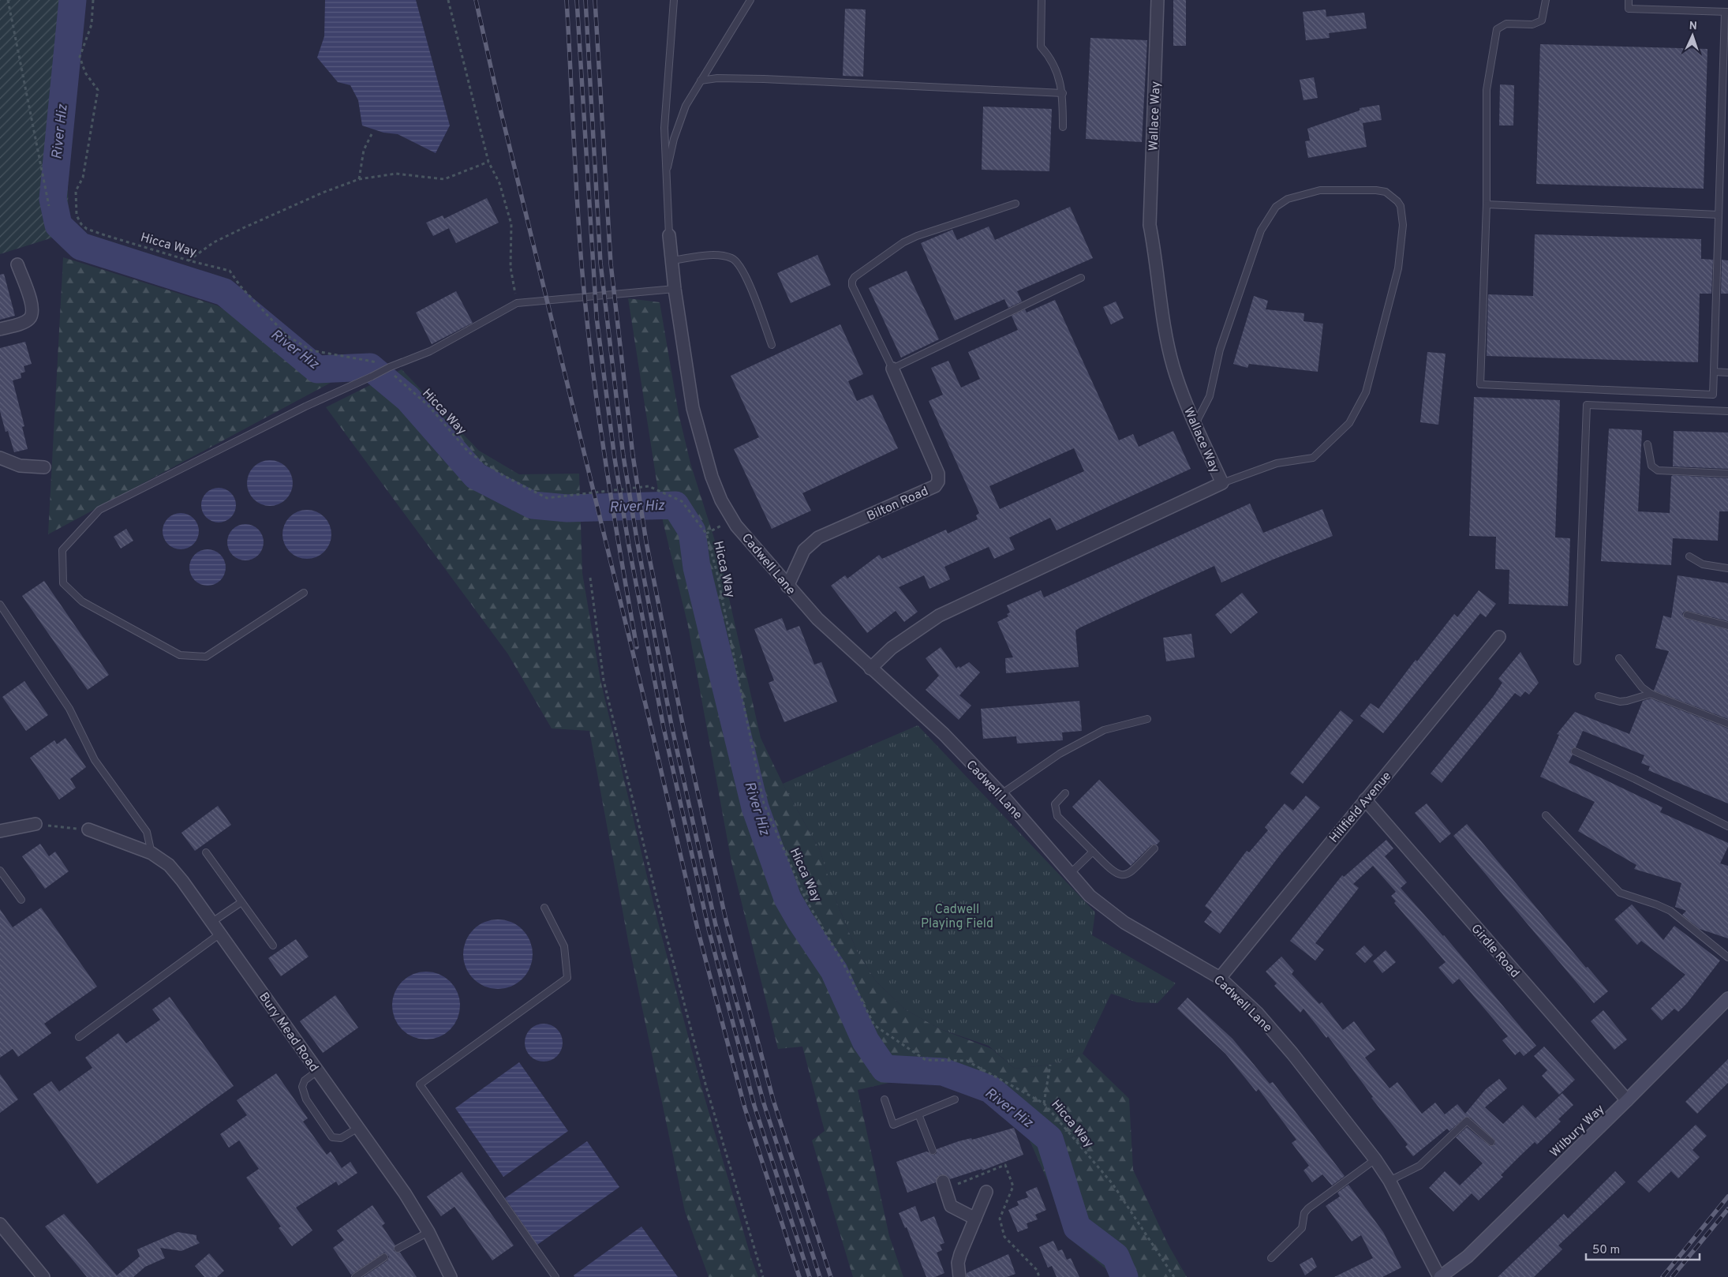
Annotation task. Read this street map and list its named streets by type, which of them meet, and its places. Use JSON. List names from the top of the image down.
{
  "streets": {
    "street": [
      "Wallace Way",
      "Bilton Road",
      "Cadwell Lane",
      "Hillfield Avenue",
      "Girdle Road",
      "Bury Mead Road",
      "Wilbury Way"
    ],
    "path": ["Hicca Way"]
  },
  "crossings": [
    ["Wallace Way", "Cadwell Lane"],
    ["Bilton Road", "Cadwell Lane"],
    ["Cadwell Lane", "Hillfield Avenue"],
    ["Cadwell Lane", "Wilbury Way"],
    ["Hillfield Avenue", "Girdle Road"],
    ["Girdle Road", "Wilbury Way"]
  ],
  "water": ["River Hiz"],
  "parks": ["Cadwell Playing Field"],
  "scale_bar": "50 m",
  "north": "top"
}
